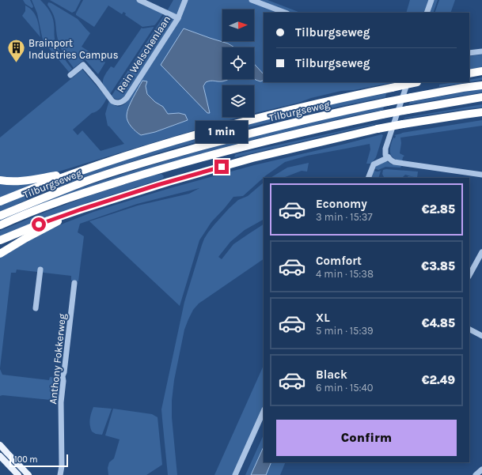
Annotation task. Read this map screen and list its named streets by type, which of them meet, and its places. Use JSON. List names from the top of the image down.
{
  "streets": {
    "highway": ["Tilburgseweg"],
    "street": ["Rein Welschenlaan", "Anthony Fokkerweg"]
  },
  "places": {
    "building": ["Brainport Industries Campus"]
  },
  "scale_bar": "100 m",
  "north": "right",
  "page": {
    "banner": ["Tilburgseweg", "Tilburgseweg"],
    "bubble": "1 min",
    "list": [
      {
        "name": "Economy",
        "note": "3 min · 15:37",
        "value": "€2.85"
      },
      {
        "name": "Comfort",
        "note": "4 min · 15:38",
        "value": "€3.85"
      },
      {
        "name": "XL",
        "note": "5 min · 15:39",
        "value": "€4.85"
      },
      {
        "name": "Black",
        "note": "6 min · 15:40",
        "value": "€2.49"
      }
    ],
    "buttons": "Confirm",
    "scale": "100 m"
  }
}
